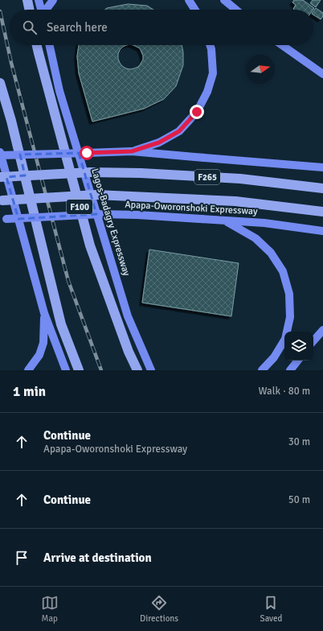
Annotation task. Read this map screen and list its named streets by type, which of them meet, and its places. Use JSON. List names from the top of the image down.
{
  "streets": {
    "highway": ["F265", "F100", "Apapa-Oworonshoki Expressway"],
    "main road": ["Lagos-Badagry Expressway"]
  },
  "north": "right",
  "page": {
    "search": "Search here",
    "heading": ["1 min", "Walk · 80 m"],
    "list": [
      ["Continue", "Apapa-Oworonshoki Expressway", "30 m"],
      ["Continue", "50 m"],
      "Arrive at destination"
    ],
    "nav": ["Map", "Directions", "Saved"]
  }
}
